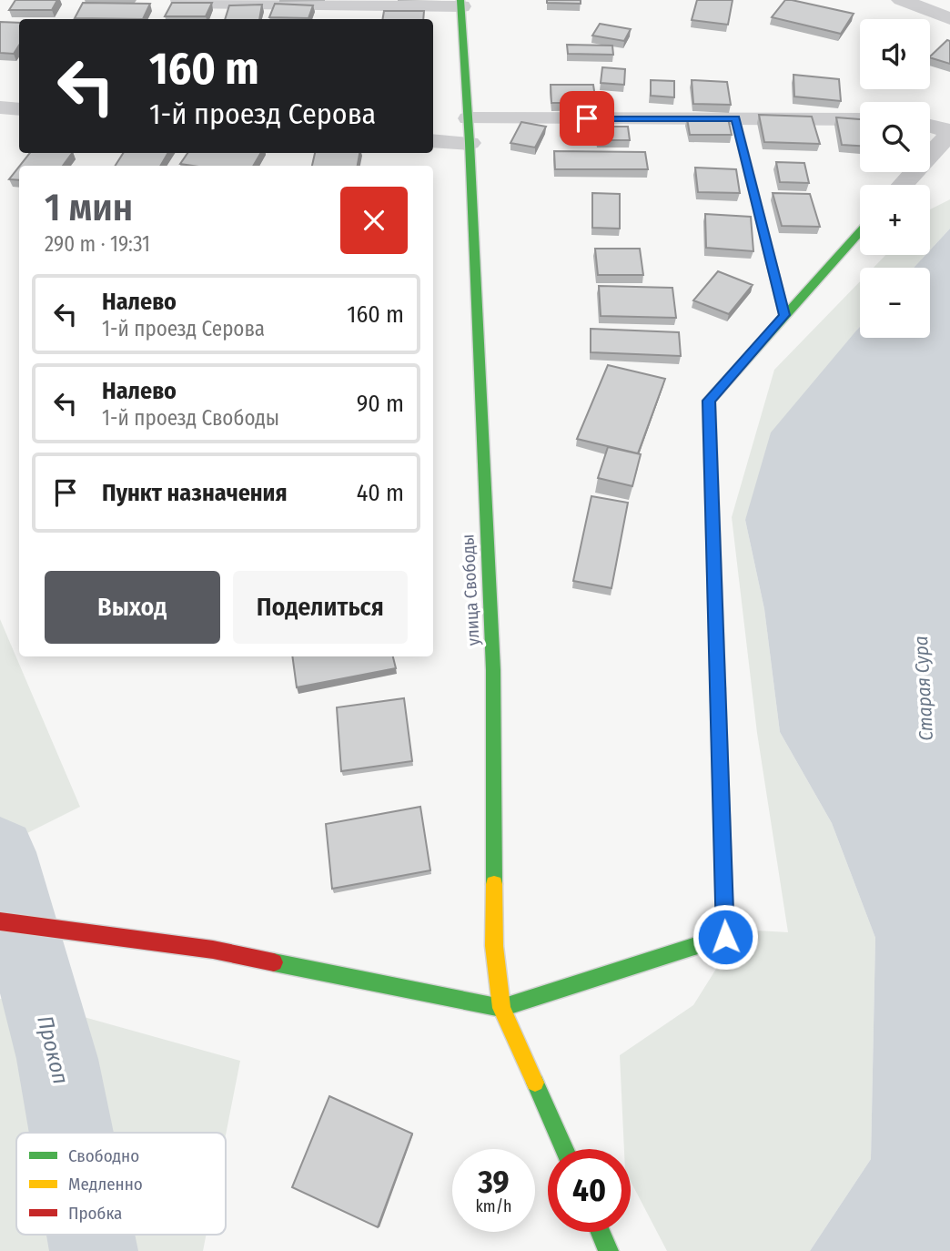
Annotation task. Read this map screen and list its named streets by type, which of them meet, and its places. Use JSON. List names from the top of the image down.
{
  "streets": {
    "main road": ["улица Свободы"]
  },
  "water": ["Старая Сура", "Прокоп"],
  "legend": ["Свободно", "Медленно", "Пробка"],
  "page": {
    "map_buttons": ["+", "−"],
    "turn": ["160 m", "1-й проезд Серова"],
    "heading": ["1 мин", "290 m · 19:31"],
    "list": [
      {
        "name": "Налево",
        "note": "1-й проезд Серова",
        "value": "160 m"
      },
      {
        "name": "Налево",
        "note": "1-й проезд Свободы",
        "value": "90 m"
      },
      {
        "name": "Пункт назначения",
        "value": "40 m"
      }
    ],
    "buttons": ["Выход", "Поделиться"],
    "speed": "39 km/h",
    "limit": "40"
  }
}
